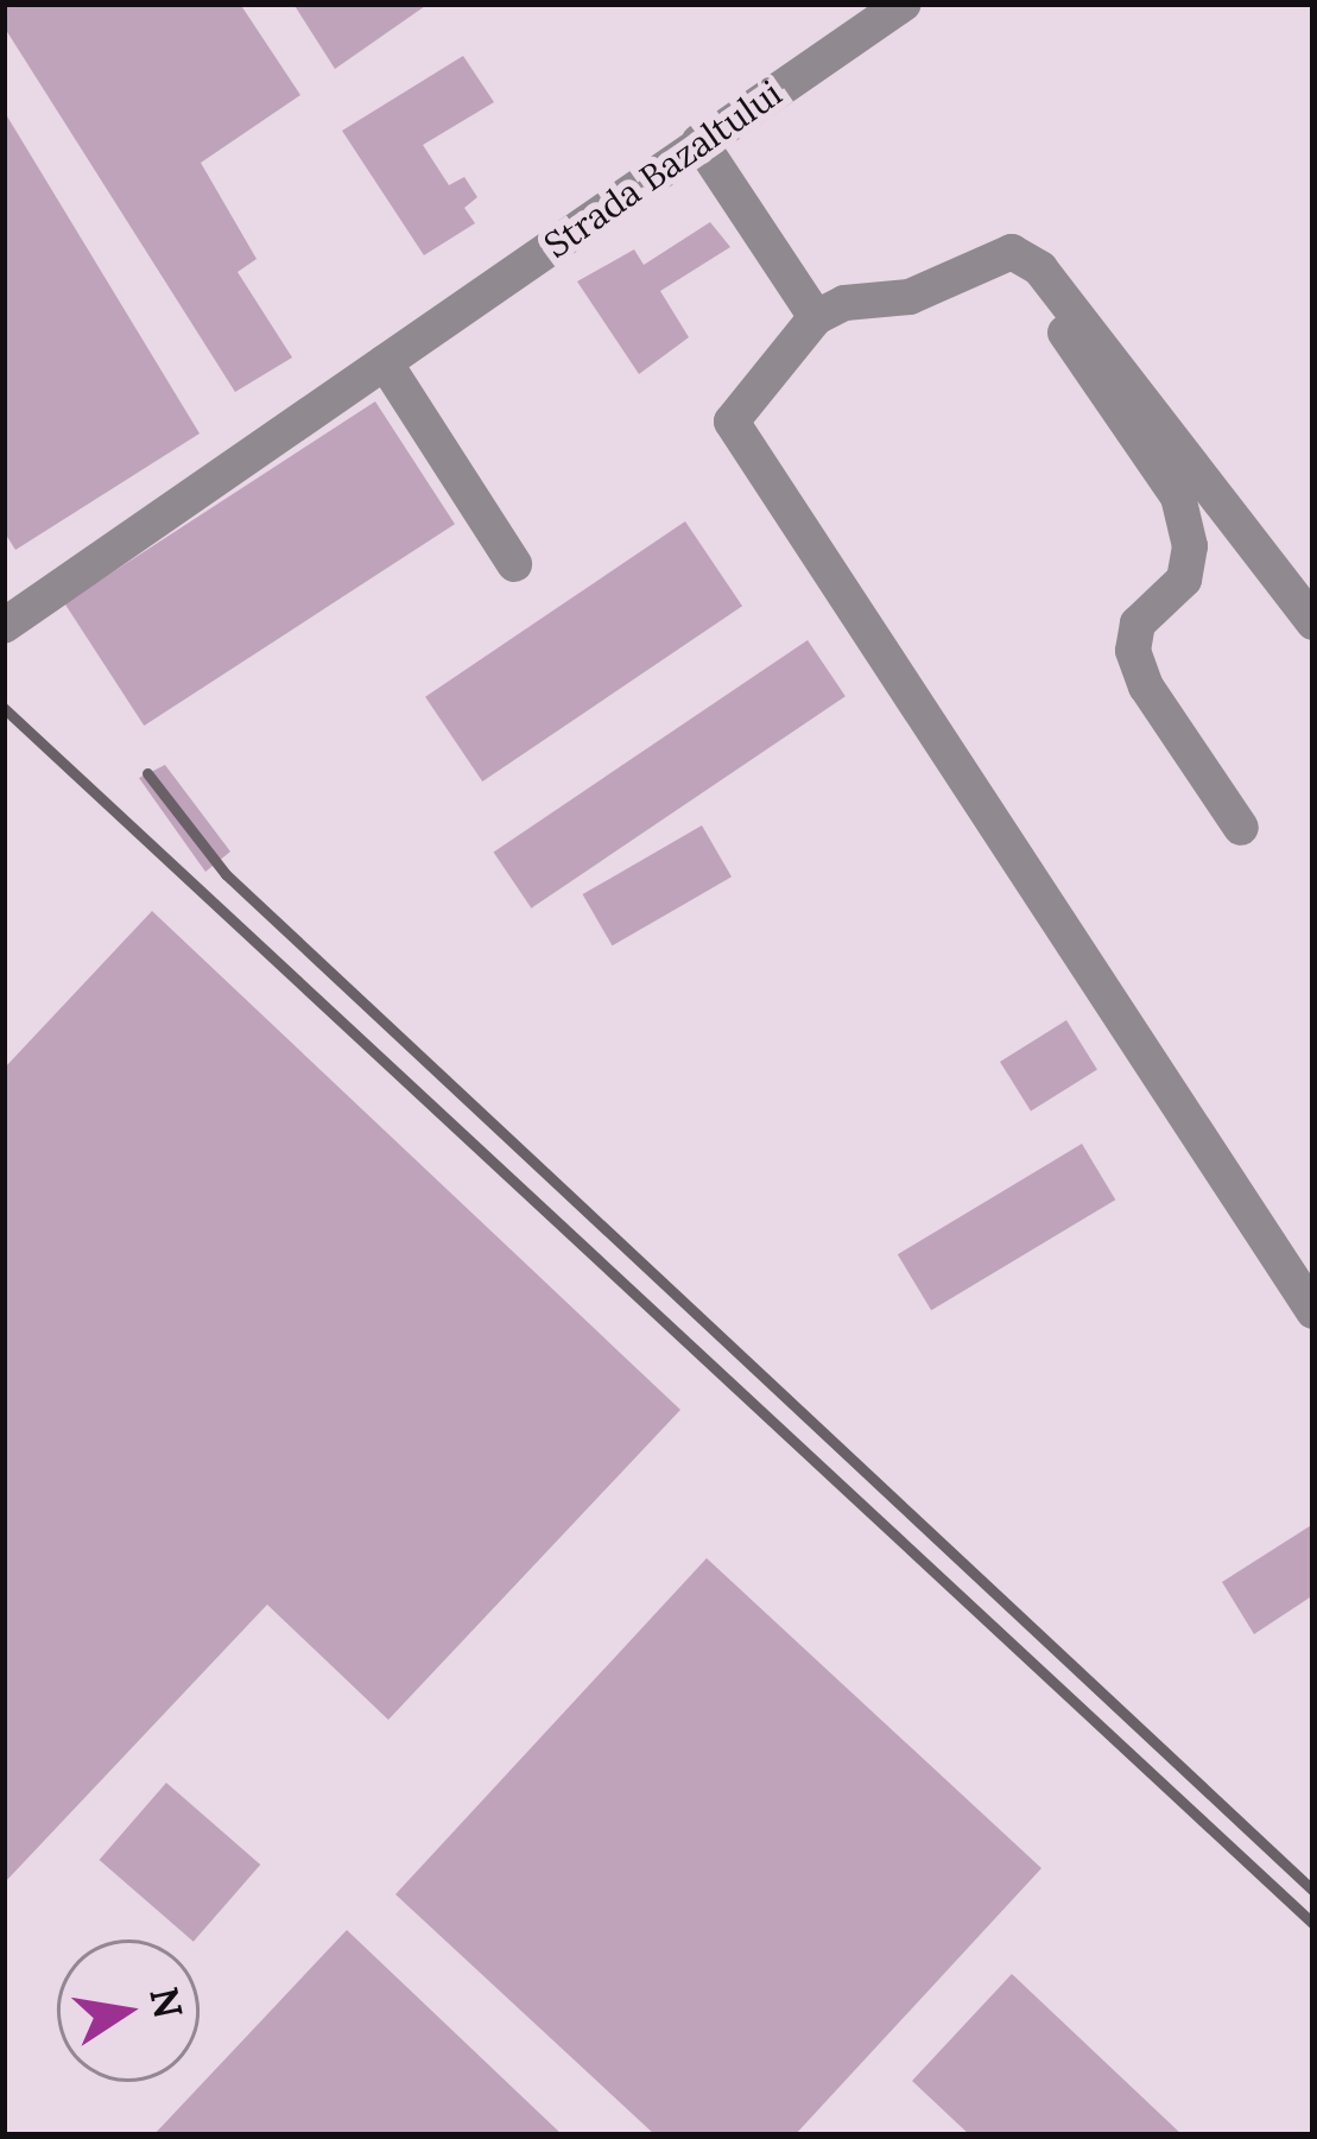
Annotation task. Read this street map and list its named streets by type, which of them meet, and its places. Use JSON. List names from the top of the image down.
{
  "streets": {
    "street": ["Strada Bazaltului"]
  },
  "north": "right"
}
